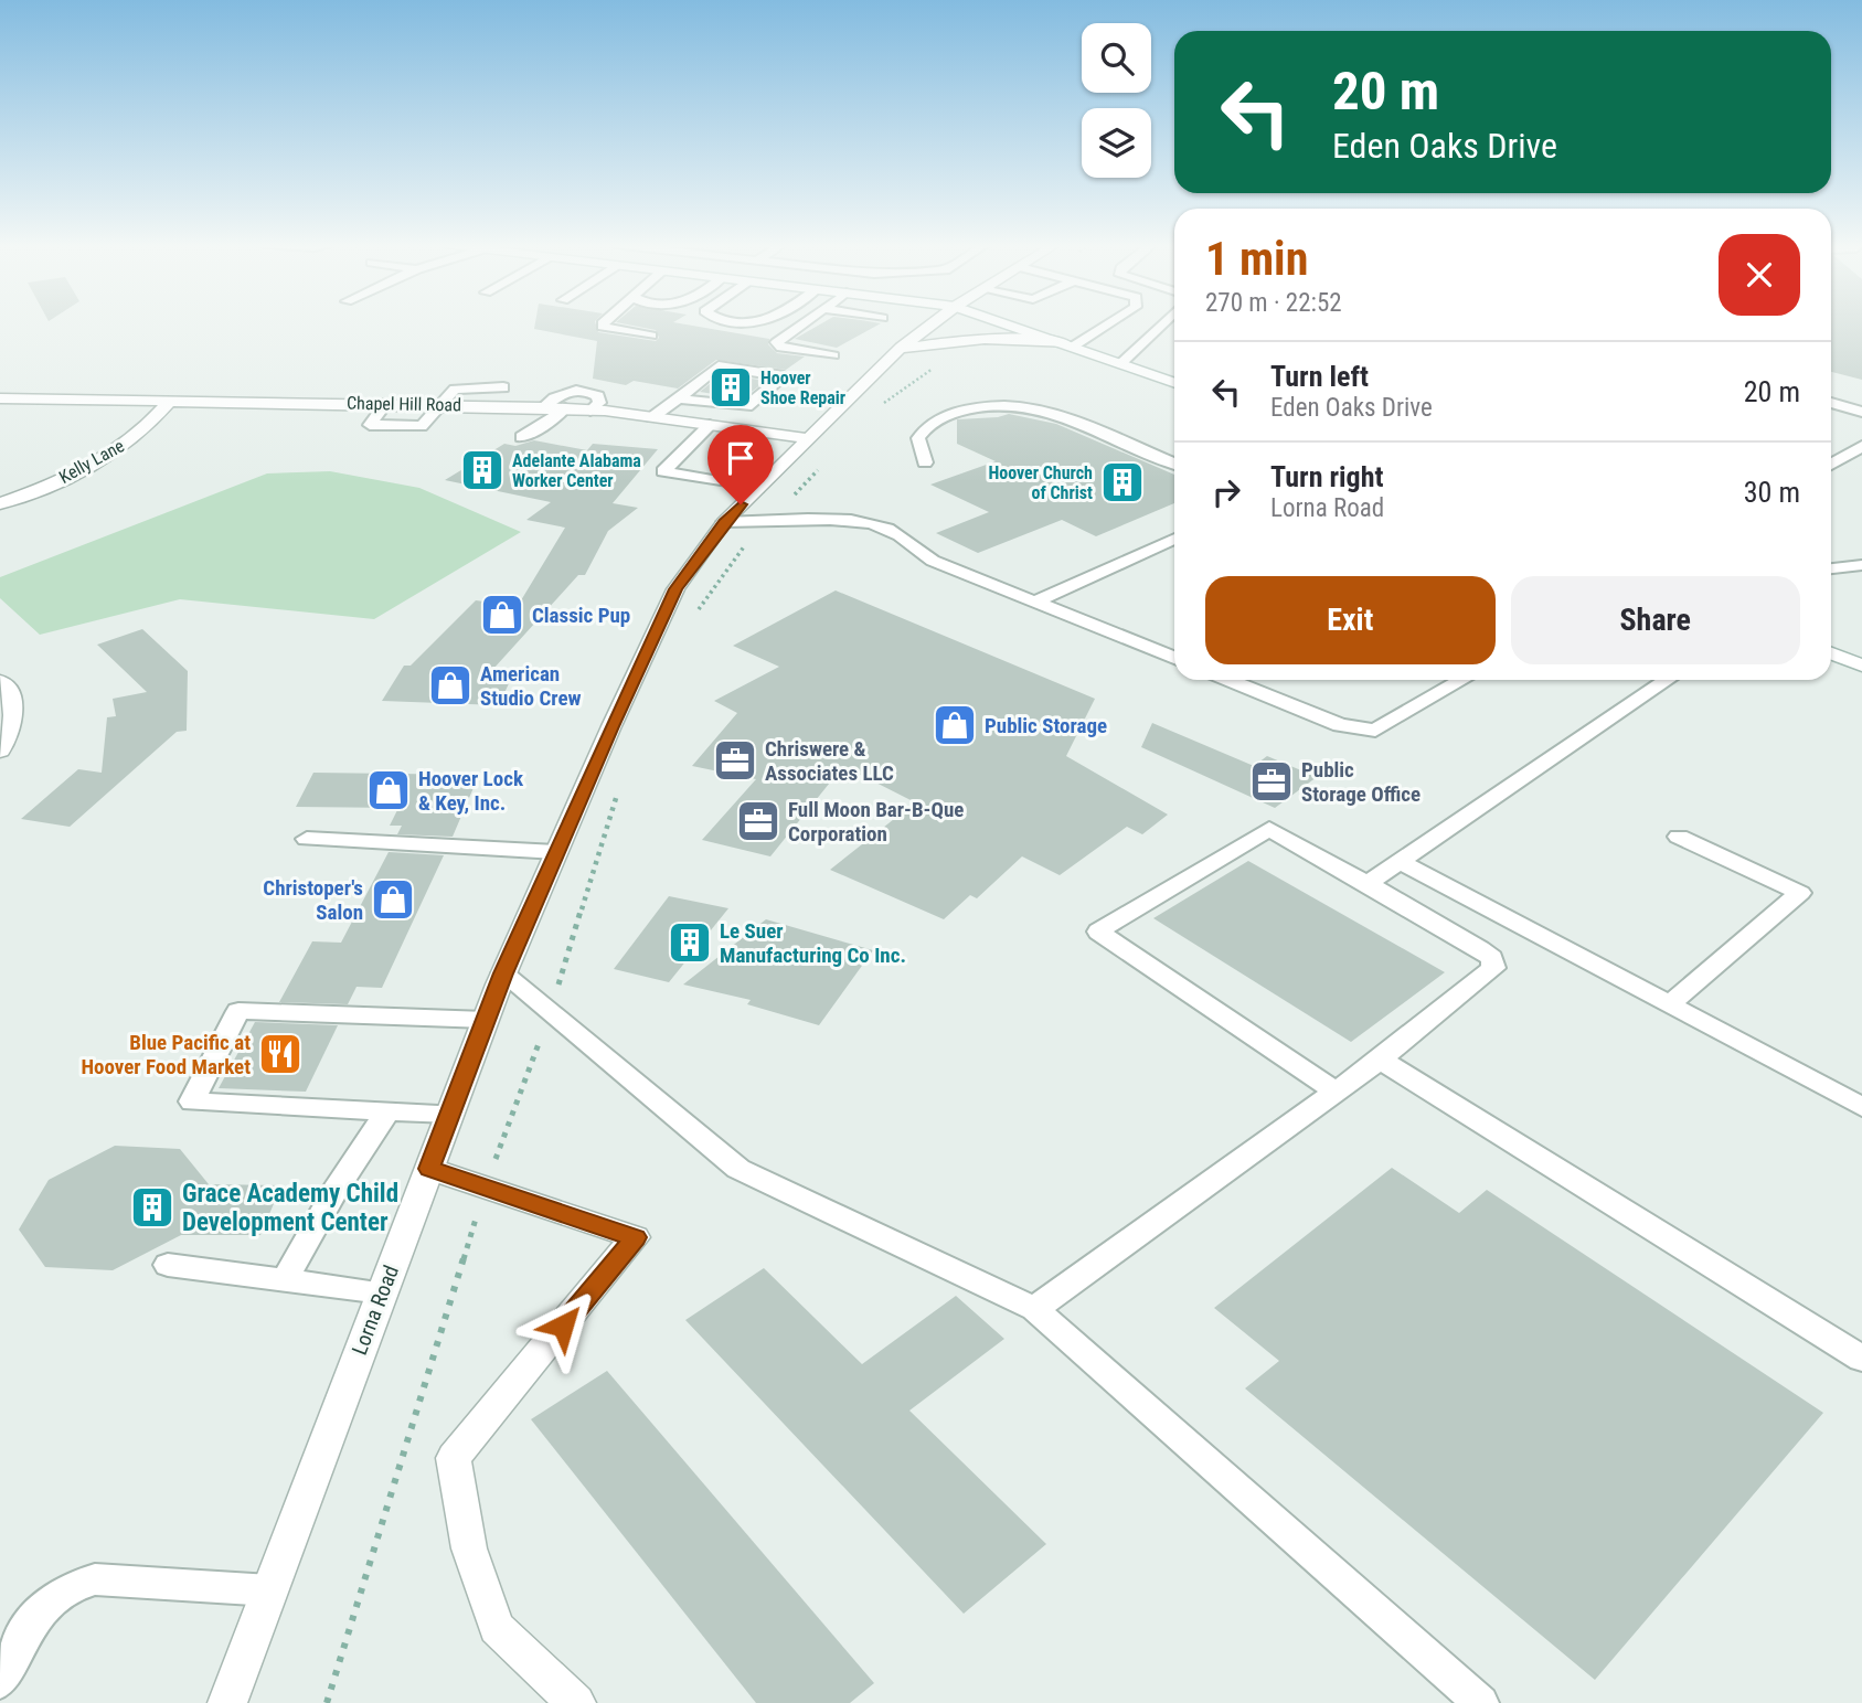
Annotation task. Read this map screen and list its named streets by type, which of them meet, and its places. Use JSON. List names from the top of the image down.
{
  "streets": {
    "street": ["Chapel Hill Road", "Kelly Lane", "Lorna Road"]
  },
  "crossings": [
    ["Chapel Hill Road", "Kelly Lane"],
    ["Chapel Hill Road", "Lorna Road"]
  ],
  "places": {
    "building": [
      "Hoover Shoe Repair",
      "Adelante Alabama Worker Center",
      "Hoover Church of Christ",
      "Le Suer Manufacturing Co Inc.",
      "Grace Academy Child Development Center"
    ],
    "shop": [
      "Classic Pup",
      "American Studio Crew",
      "Public Storage",
      "Hoover Lock & Key, Inc.",
      "Christoper's Salon"
    ],
    "office": ["Chriswere & Associates LLC", "Public Storage Office", "Full Moon Bar-B-Que Corporation"],
    "restaurant": ["Blue Pacific at Hoover Food Market"]
  },
  "page": {
    "turn": ["20 m", "Eden Oaks Drive"],
    "heading": ["1 min", "270 m · 22:52"],
    "list": [
      {
        "name": "Turn left",
        "note": "Eden Oaks Drive",
        "value": "20 m"
      },
      {
        "name": "Turn right",
        "note": "Lorna Road",
        "value": "30 m"
      }
    ],
    "buttons": ["Exit", "Share"]
  }
}
